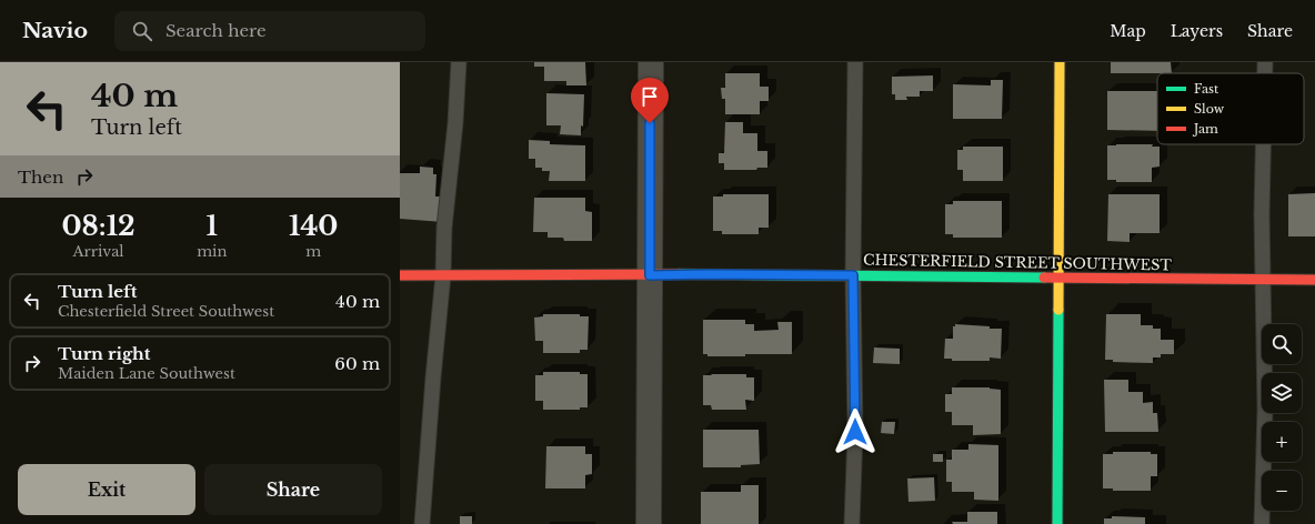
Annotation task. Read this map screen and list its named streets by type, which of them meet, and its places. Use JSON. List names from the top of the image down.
{
  "streets": {
    "street": ["CHESTERFIELD STREET SOUTHWEST"]
  },
  "legend": ["Fast", "Slow", "Jam"],
  "page": {
    "header": "Navio",
    "search": "Search here",
    "nav": ["Map", "Layers", "Share"],
    "turn": ["40 m", "Turn left"],
    "then": "Then",
    "eta": [
      "08:12",
      "Arrival",
      "1",
      "min",
      "140",
      "m"
    ],
    "list": [
      {
        "name": "Turn left",
        "note": "Chesterfield Street Southwest",
        "value": "40 m"
      },
      {
        "name": "Turn right",
        "note": "Maiden Lane Southwest",
        "value": "60 m"
      }
    ],
    "map_buttons": ["+", "−"],
    "buttons": ["Exit", "Share"]
  }
}
